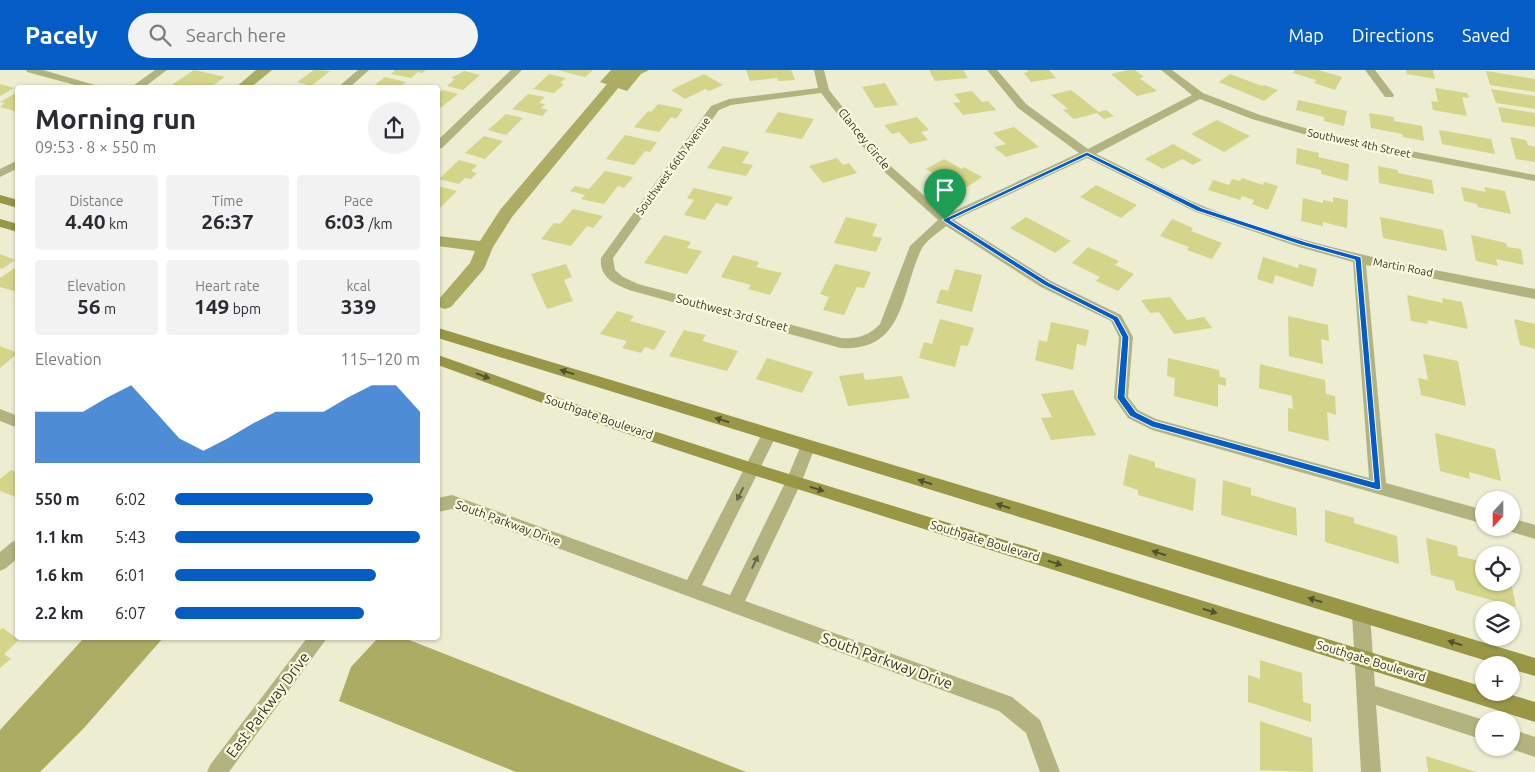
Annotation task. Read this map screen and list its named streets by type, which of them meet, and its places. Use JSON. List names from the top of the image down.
{
  "streets": {
    "main road": ["Southgate Boulevard"],
    "street": [
      "Clancey Circle",
      "Southwest 4th Street",
      "Southwest 66th Avenue",
      "Martin Road",
      "Southwest 3rd Street",
      "South Parkway Drive",
      "East Parkway Drive"
    ]
  },
  "crossings": [
    ["Clancey Circle", "Southwest 66th Avenue"],
    ["Clancey Circle", "Southwest 3rd Street"],
    ["Southwest 66th Avenue", "Southwest 3rd Street"]
  ],
  "north": "bottom",
  "page": {
    "header": "Pacely",
    "search": "Search here",
    "nav": ["Map", "Directions", "Saved"],
    "heading": ["Morning run", "09:53 · 8 × 550 m"],
    "stats": [
      ["Distance", "4.40 km"],
      ["Time", "26:37"],
      ["Pace", "6:03 /km"],
      ["Elevation", "56 m"],
      ["Heart rate", "149 bpm"],
      ["kcal", "339"]
    ],
    "chart": ["Elevation", "115–120 m"],
    "list": [
      {
        "name": "550 m",
        "note": "6:02"
      },
      {
        "name": "1.1 km",
        "note": "5:43"
      },
      {
        "name": "1.6 km",
        "note": "6:01"
      },
      {
        "name": "2.2 km",
        "note": "6:07"
      }
    ],
    "map_buttons": ["+", "−"]
  }
}
